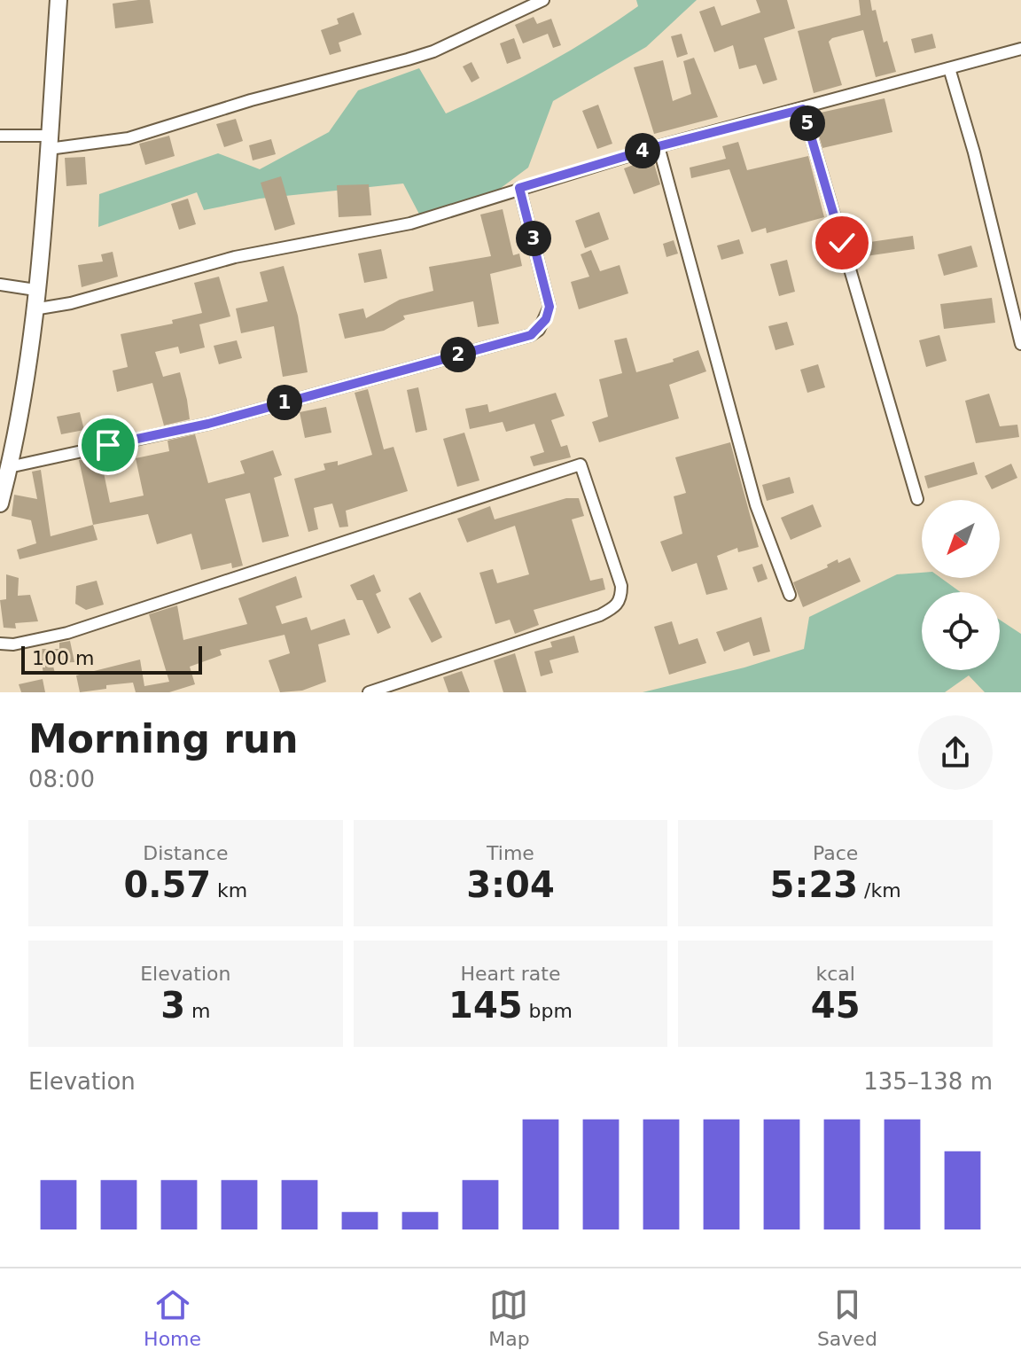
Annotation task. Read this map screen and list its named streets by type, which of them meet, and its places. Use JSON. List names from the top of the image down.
{
  "scale_bar": "100 m",
  "north": "bottom left",
  "page": {
    "pins": [
      "5",
      "4",
      "3",
      "2",
      "1"
    ],
    "scale": "100 m",
    "heading": ["Morning run", "08:00"],
    "stats": [
      ["Distance", "0.57 km"],
      ["Time", "3:04"],
      ["Pace", "5:23 /km"],
      ["Elevation", "3 m"],
      ["Heart rate", "145 bpm"],
      ["kcal", "45"]
    ],
    "chart": ["Elevation", "135–138 m"],
    "tabs": ["Home", "Map", "Saved"]
  }
}
